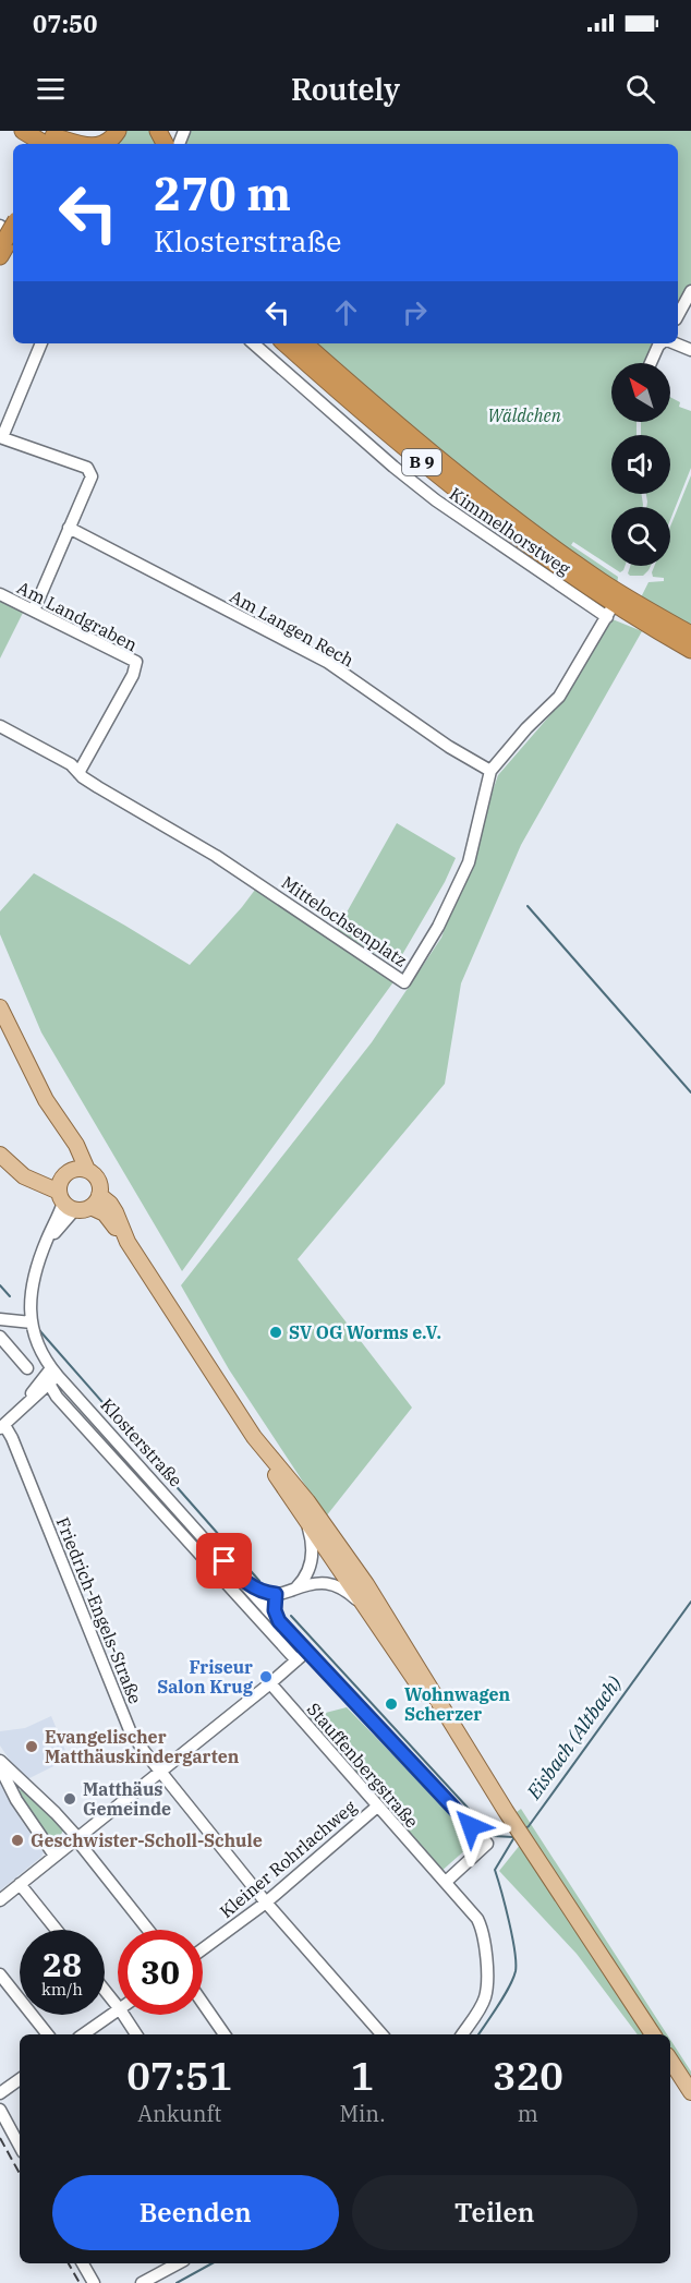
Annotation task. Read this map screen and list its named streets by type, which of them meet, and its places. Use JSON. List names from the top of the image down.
{
  "streets": {
    "highway": ["B 9"],
    "main road": ["Klosterstraße"],
    "street": [
      "Kimmelhorstweg",
      "Am Landgraben",
      "Am Langen Rech",
      "Mittelochsenplatz",
      "Friedrich-Engels-Straße",
      "Stauffenbergstraße",
      "Kleiner Rohrlachweg"
    ]
  },
  "crossings": [
    ["Kimmelhorstweg", "Mittelochsenplatz"],
    ["Am Landgraben", "Mittelochsenplatz"],
    ["Am Langen Rech", "Mittelochsenplatz"],
    ["Klosterstraße", "Stauffenbergstraße"],
    ["Friedrich-Engels-Straße", "Kleiner Rohrlachweg"],
    ["Stauffenbergstraße", "Kleiner Rohrlachweg"]
  ],
  "water": ["Eisbach (Altbach)"],
  "parks": ["Wäldchen"],
  "places": [
    "SV OG Worms e.V.",
    "Friseur Salon Krug",
    "Wohnwagen Scherzer",
    "Evangelischer Matthäuskindergarten",
    "Matthäus Gemeinde",
    "Geschwister-Scholl-Schule"
  ],
  "north": "top left",
  "page": {
    "status": "07:50",
    "header": "Routely",
    "turn": ["270 m", "Klosterstraße"],
    "speed": "28 km/h",
    "limit": "30",
    "eta": [
      "07:51",
      "Ankunft",
      "1",
      "Min.",
      "320",
      "m"
    ],
    "buttons": ["Beenden", "Teilen"]
  }
}
